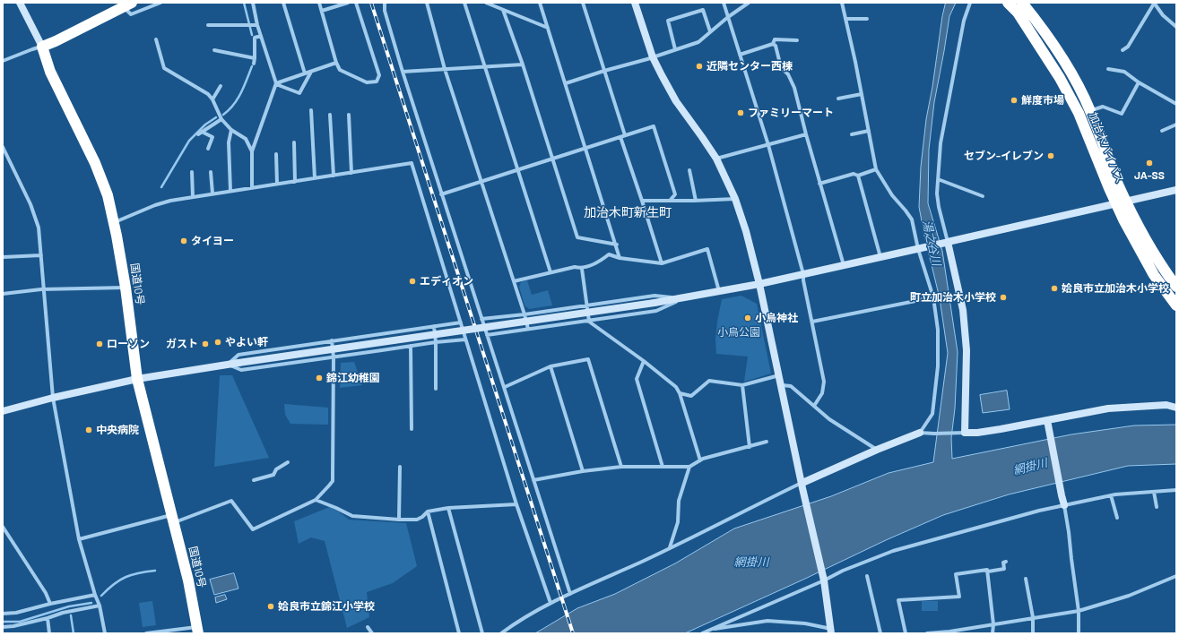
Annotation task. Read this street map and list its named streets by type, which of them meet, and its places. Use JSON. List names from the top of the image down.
{
  "streets": {
    "highway": ["加治木バイパス", "国道10号"]
  },
  "districts": ["加治木町新生町"],
  "water": ["湯之谷川", "網掛川"],
  "parks": ["小烏公園"],
  "places": [
    "近隣センター西棟",
    "鮮度市場",
    "ファミリーマート",
    "セブン-イレブン",
    "JA-SS",
    "タイヨー",
    "エディオン",
    "姶良市立加治木小学校",
    "町立加治木小学校",
    "小烏神社",
    "やよい軒",
    "ローソン",
    "ガスト",
    "錦江幼稚園",
    "中央病院",
    "姶良市立錦江小学校"
  ]
}
